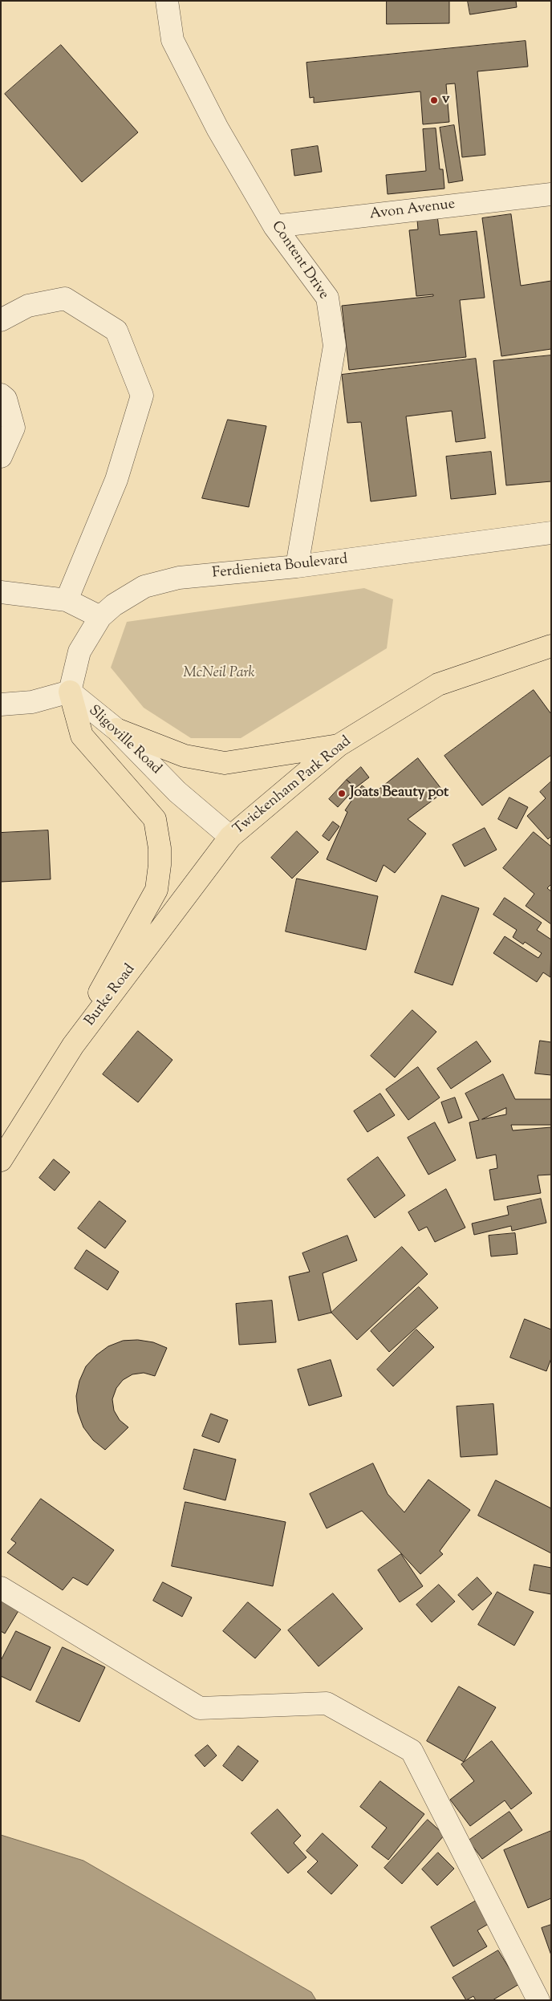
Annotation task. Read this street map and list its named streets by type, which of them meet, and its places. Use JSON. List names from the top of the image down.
{
  "streets": {
    "main road": ["Twickenham Park Road", "Burke Road"],
    "street": [
      "Avon Avenue",
      "Content Drive",
      "Ferdienieta Boulevard",
      "Sligoville Road"
    ]
  },
  "crossings": [
    ["Avon Avenue", "Content Drive"],
    ["Content Drive", "Ferdienieta Boulevard"],
    ["Ferdienieta Boulevard", "Sligoville Road"],
    ["Sligoville Road", "Twickenham Park Road"],
    ["Sligoville Road", "Burke Road"],
    ["Twickenham Park Road", "Burke Road"]
  ],
  "parks": ["McNeil Park"],
  "places": ["v", "Joats Beauty pot"]
}
